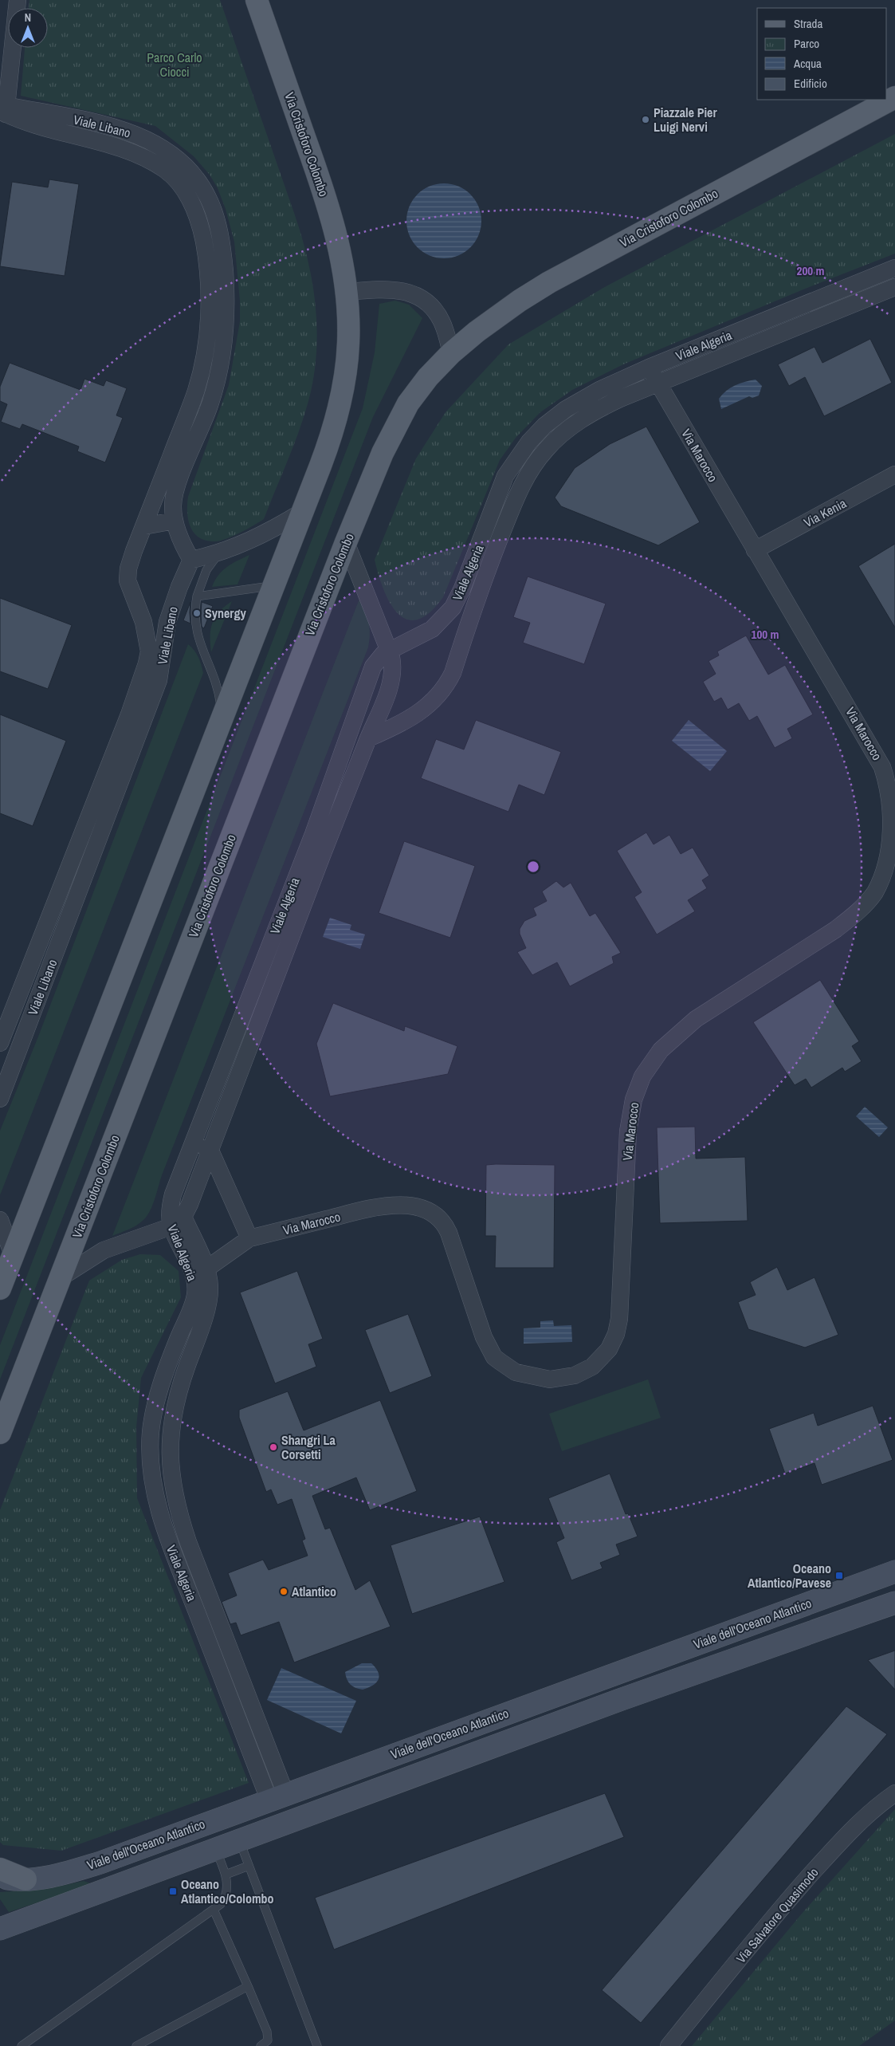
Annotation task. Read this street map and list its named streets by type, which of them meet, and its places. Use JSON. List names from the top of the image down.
{
  "streets": {
    "main road": ["Via Cristoforo Colombo", "Viale dell'Oceano Atlantico"],
    "street": [
      "Viale Libano",
      "Viale Algeria",
      "Via Marocco",
      "Via Kenia",
      "Via Salvatore Quasimodo"
    ]
  },
  "crossings": [
    ["Viale Algeria", "Via Marocco"],
    ["Viale Algeria", "Viale dell'Oceano Atlantico"],
    ["Via Marocco", "Via Kenia"]
  ],
  "parks": ["Parco Carlo Ciocci"],
  "places": {
    "other": [
      "Piazzale Pier Luigi Nervi",
      "Synergy",
      "Shangri La Corsetti",
      "Atlantico"
    ],
    "transit": ["Oceano Atlantico/Pavese", "Oceano Atlantico/Colombo"]
  },
  "legend": [
    "Strada",
    "Parco",
    "Acqua",
    "Edificio"
  ],
  "north": "top",
  "rings": ["200 m", "100 m"]
}
